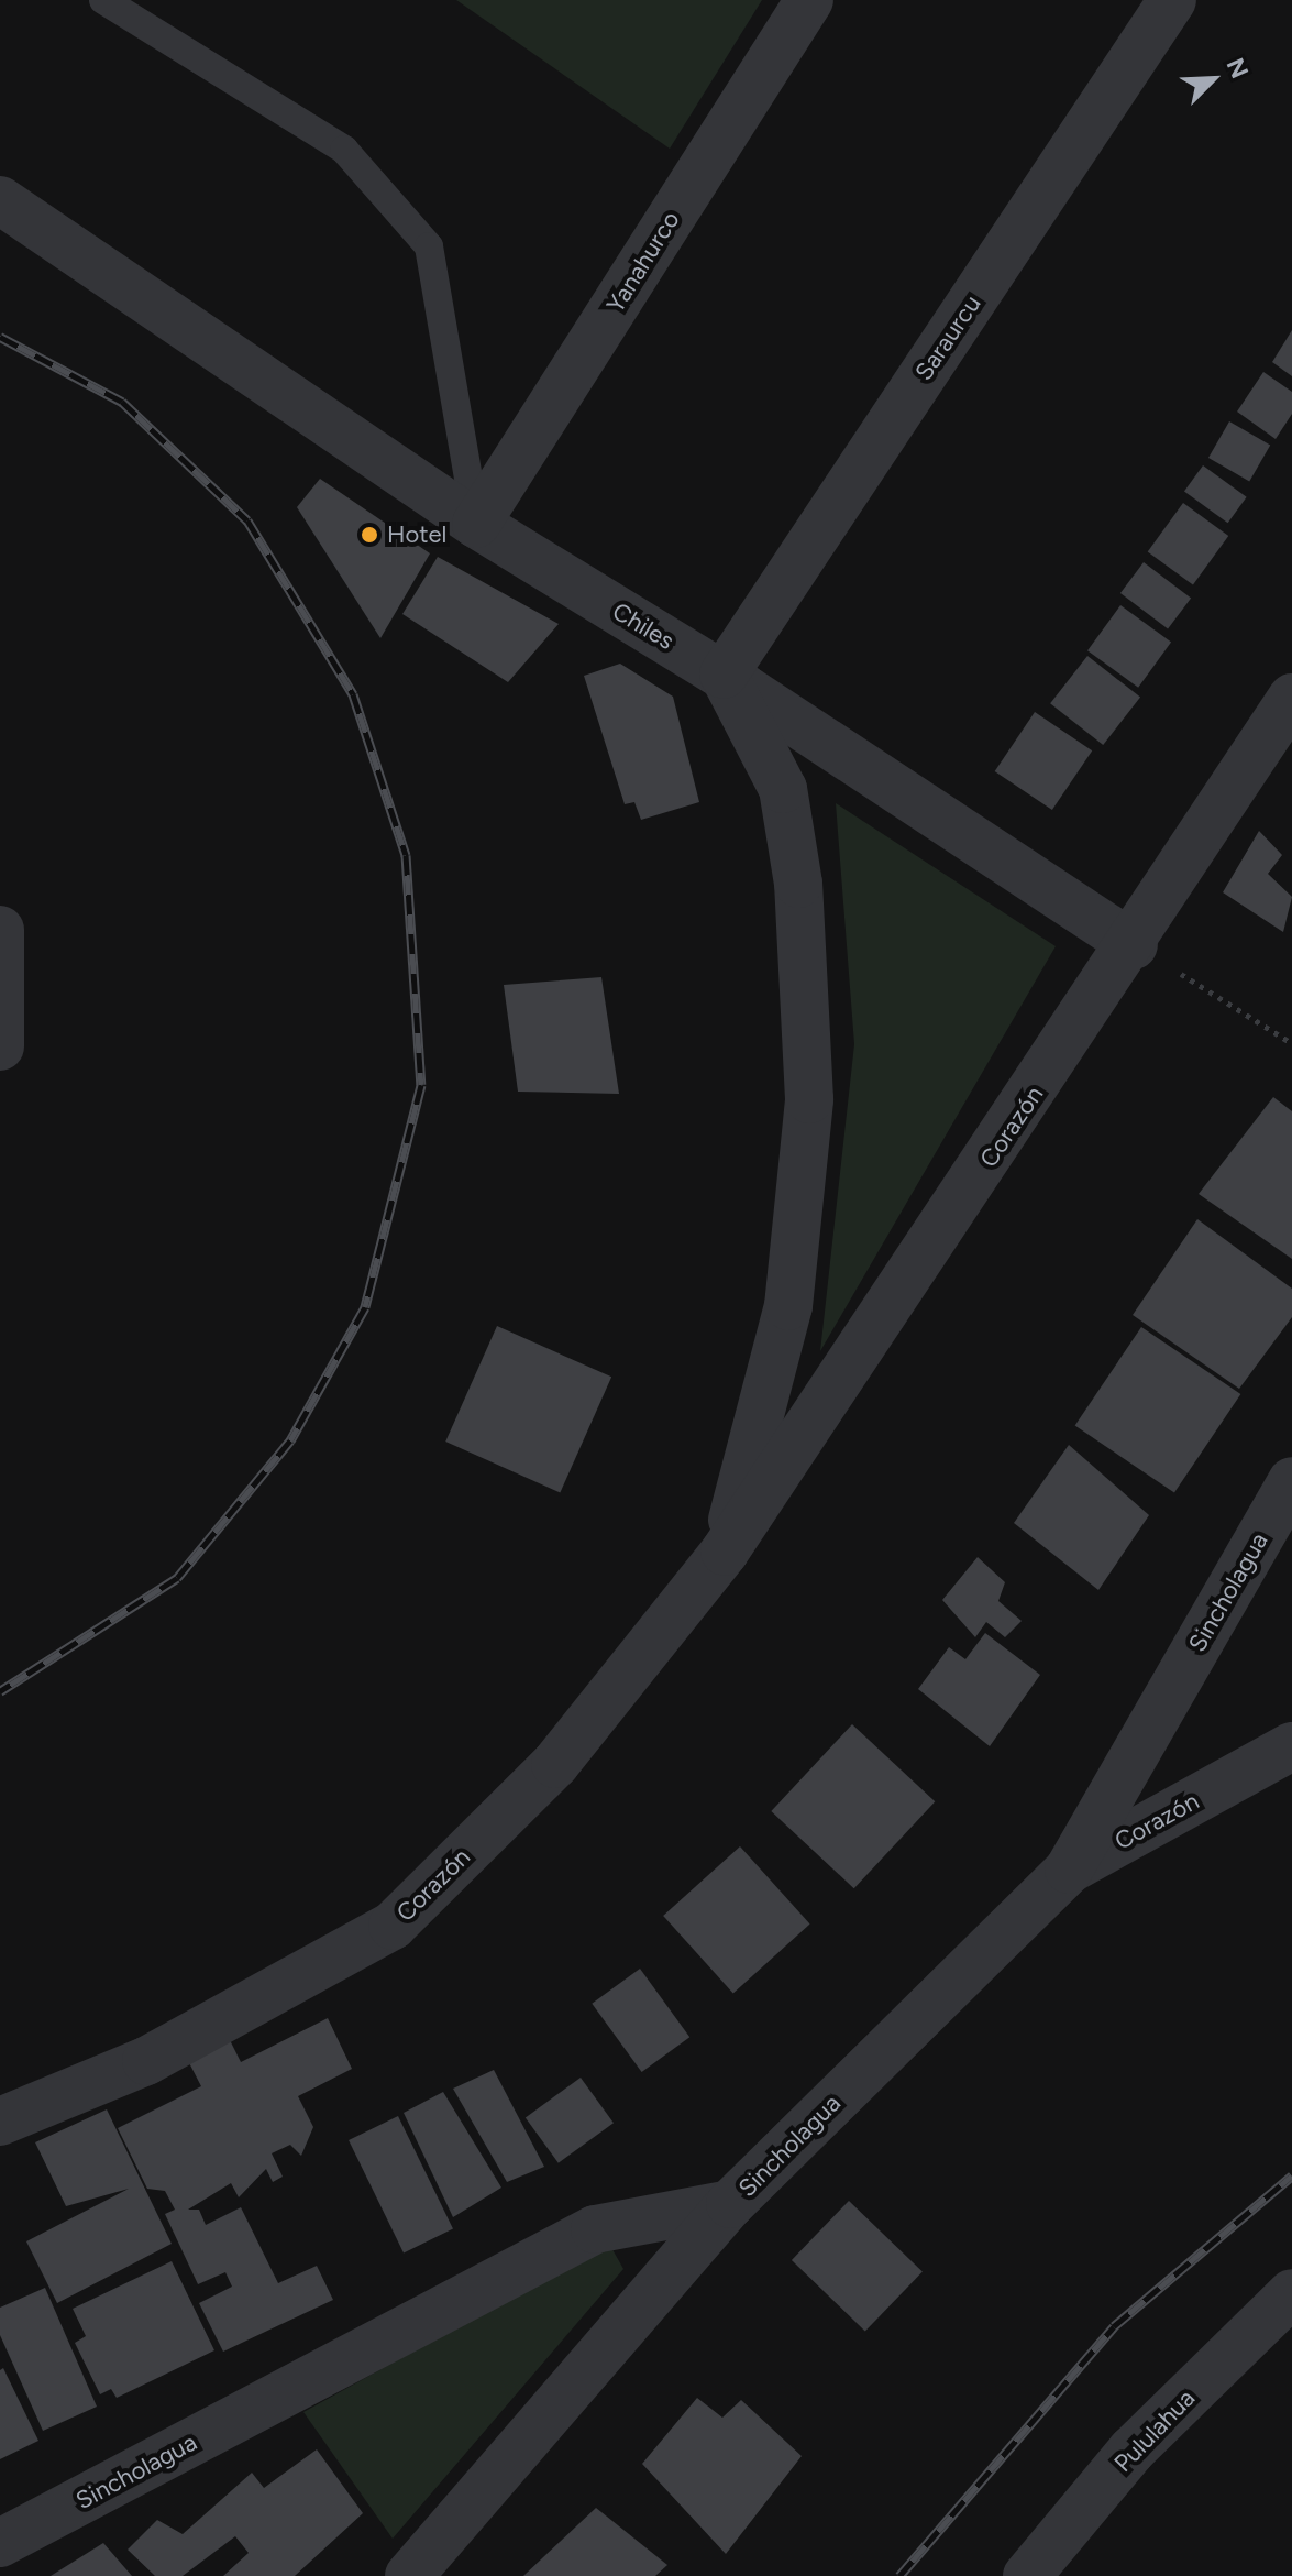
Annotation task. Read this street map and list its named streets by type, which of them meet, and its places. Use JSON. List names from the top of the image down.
{
  "streets": {
    "street": [
      "Yanahurco",
      "Saraurcu",
      "Chiles",
      "Corazón",
      "Sincholagua",
      "Pululahua"
    ]
  },
  "crossings": [
    ["Yanahurco", "Chiles"],
    ["Saraurcu", "Chiles"],
    ["Saraurcu", "Corazón"],
    ["Chiles", "Corazón"],
    ["Corazón", "Sincholagua"]
  ],
  "places": ["Hotel"],
  "north": "top right"
}
